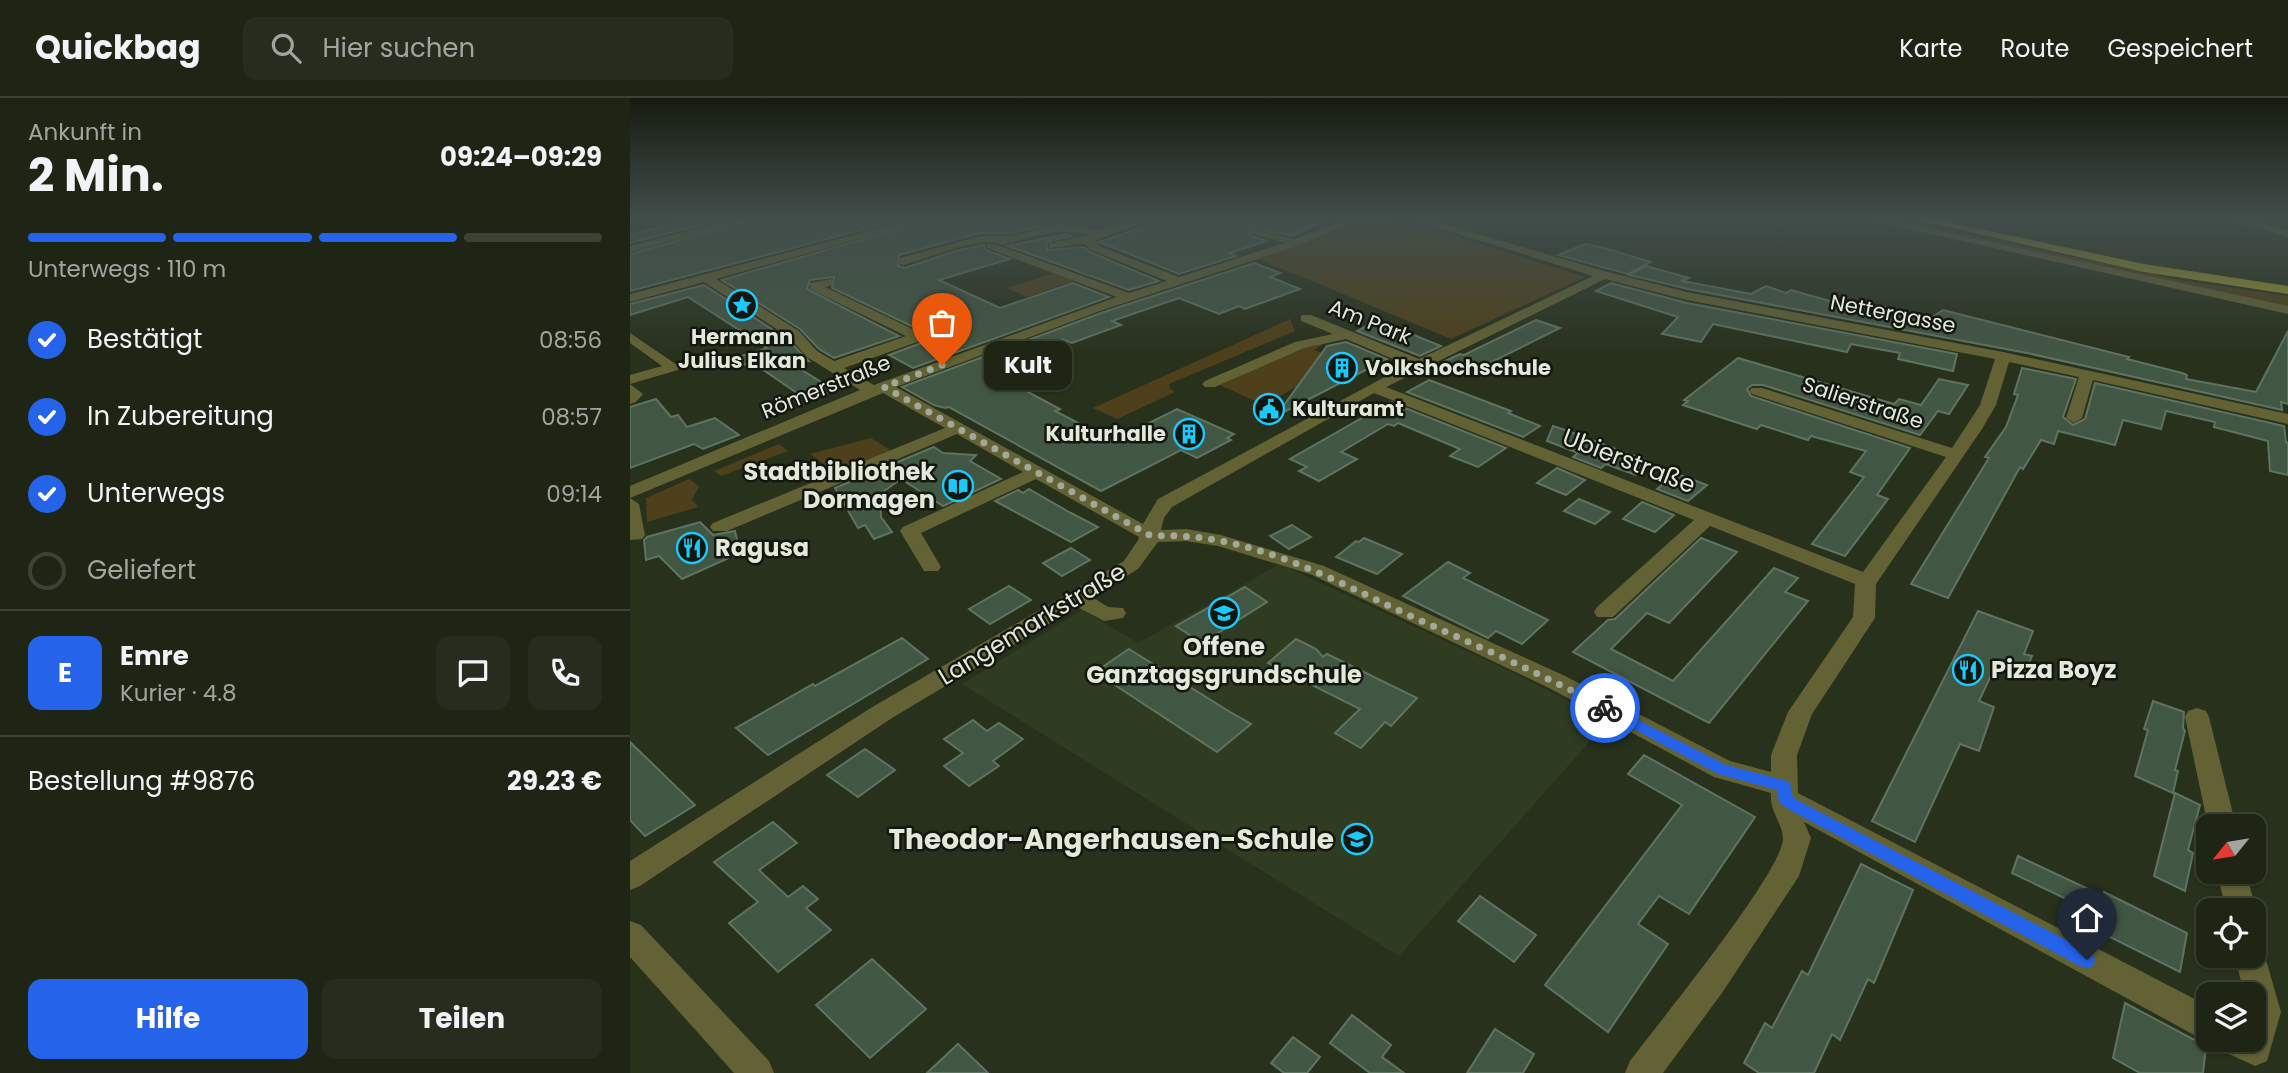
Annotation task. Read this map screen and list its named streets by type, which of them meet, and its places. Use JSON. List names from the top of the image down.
{
  "streets": {
    "street": [
      "Nettergasse",
      "Am Park",
      "Römerstraße",
      "Salierstraße",
      "Ubierstraße",
      "Langemarkstraße"
    ]
  },
  "crossings": [
    ["Nettergasse", "Langemarkstraße"],
    ["Am Park", "Langemarkstraße"],
    ["Ubierstraße", "Langemarkstraße"]
  ],
  "places": {
    "place": ["Hermann Julius Elkan"],
    "other": ["Kult"],
    "building": ["Volkshochschule", "Kulturhalle"],
    "public building": ["Kulturamt"],
    "library": ["Stadtbibliothek Dormagen"],
    "restaurant": ["Ragusa", "Pizza Boyz"],
    "school or university": ["Offene Ganztagsgrundschule", "Theodor-Angerhausen-Schule"]
  },
  "north": "bottom left",
  "page": {
    "header": "Quickbag",
    "search": "Hier suchen",
    "nav": ["Karte", "Route", "Gespeichert"],
    "heading": ["2 Min.", "Ankunft in", "09:24–09:29"],
    "panel": [
      "Emre",
      "Kurier · 4.8",
      "Bestellung #9876",
      "29.23 €"
    ],
    "bar": "Unterwegs · 110 m",
    "list": [
      ["Bestätigt", "08:56"],
      ["In Zubereitung", "08:57"],
      ["Unterwegs", "09:14"],
      "Geliefert"
    ],
    "bubble": "Kult",
    "round": "E",
    "buttons": ["Hilfe", "Teilen"]
  }
}
